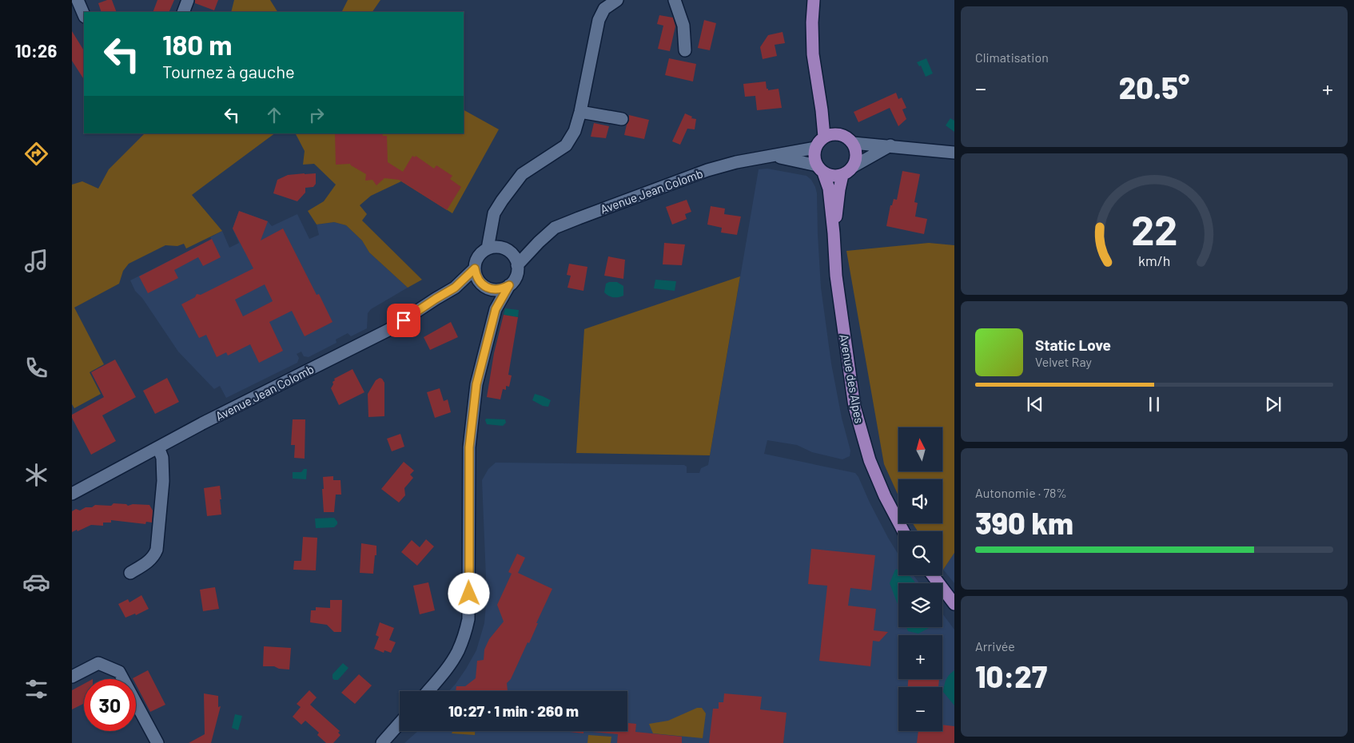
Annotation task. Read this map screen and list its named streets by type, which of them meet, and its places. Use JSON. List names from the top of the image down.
{
  "streets": {
    "main road": ["Avenue des Alpes"],
    "street": ["Avenue Jean Colomb"]
  },
  "crossings": [
    ["Avenue Jean Colomb", "Avenue des Alpes"]
  ],
  "north": "top",
  "page": {
    "tabs": "10:26",
    "tile": [
      "Climatisation",
      ["Autonomie · 78%", "390 km"],
      ["Arrivée", "10:27"]
    ],
    "turn": ["180 m", "Tournez à gauche"],
    "heat": ["−", "20.5°", "+"],
    "song": ["Static Love", "Velvet Ray"],
    "map_buttons": ["+", "−"],
    "limit": "30",
    "trip": "10:27 · 1 min · 260 m",
    "gauge": ["22", "km/h"]
  }
}
